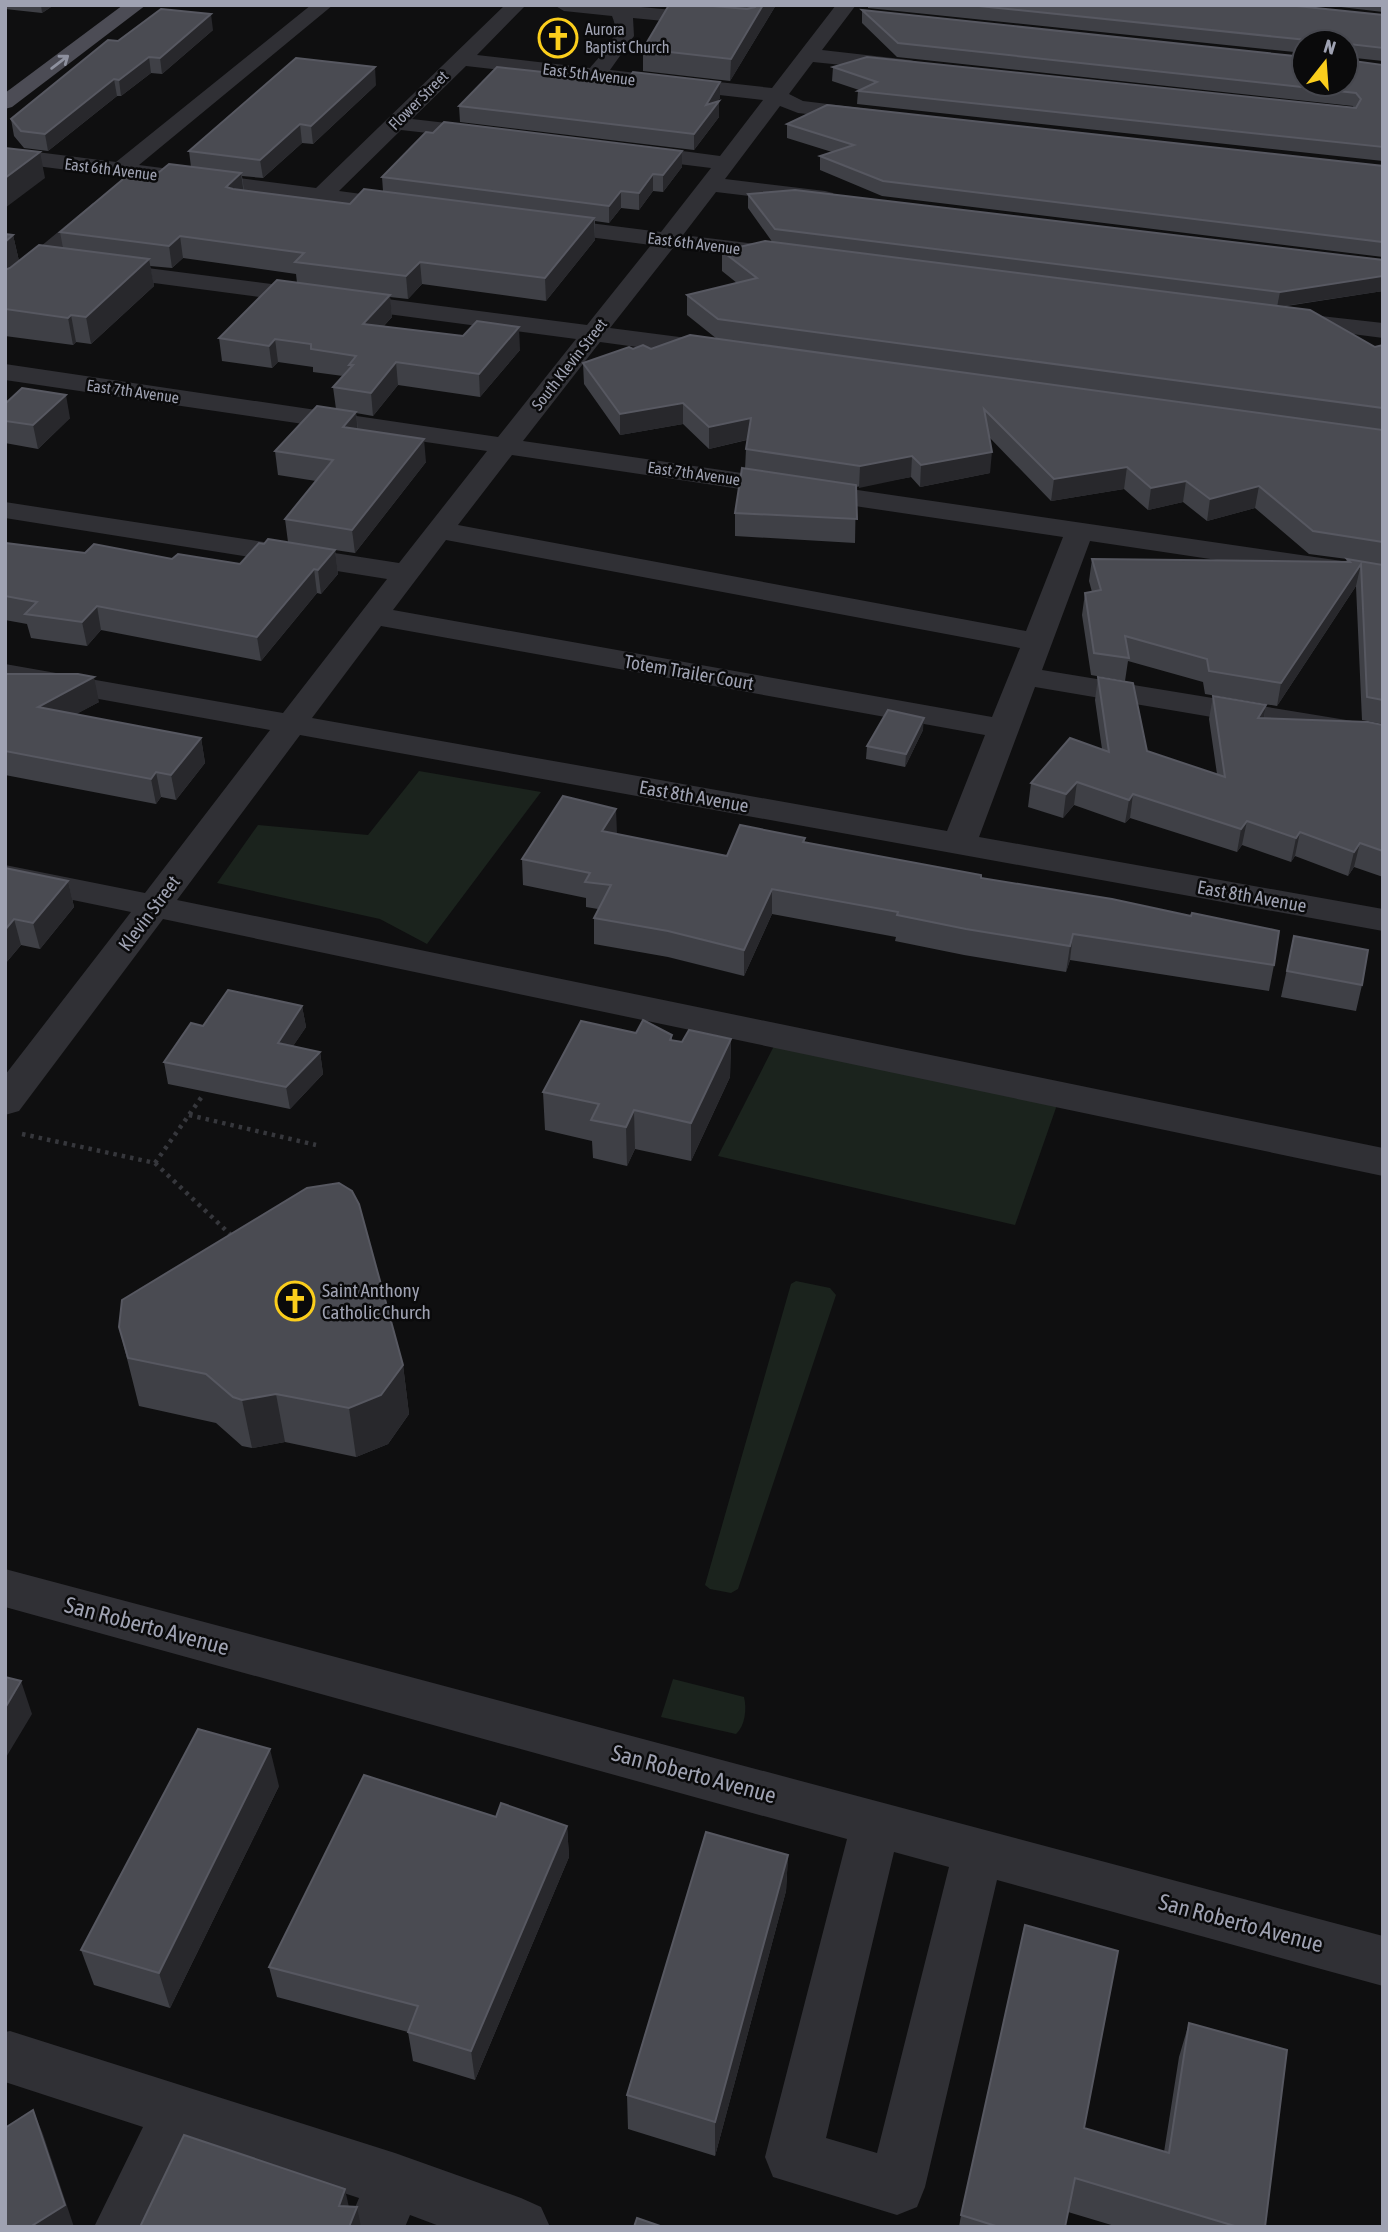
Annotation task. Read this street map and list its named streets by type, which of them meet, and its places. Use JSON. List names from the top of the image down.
{
  "streets": {
    "street": [
      "East 5th Avenue",
      "Flower Street",
      "East 6th Avenue",
      "South Klevin Street",
      "East 7th Avenue",
      "Totem Trailer Court",
      "East 8th Avenue",
      "Klevin Street",
      "San Roberto Avenue"
    ]
  },
  "crossings": [
    ["East 5th Avenue", "Flower Street"],
    ["East 5th Avenue", "South Klevin Street"],
    ["Flower Street", "East 6th Avenue"],
    ["East 6th Avenue", "South Klevin Street"],
    ["South Klevin Street", "East 7th Avenue"],
    ["South Klevin Street", "Totem Trailer Court"],
    ["South Klevin Street", "East 8th Avenue"],
    ["South Klevin Street", "Klevin Street"],
    ["East 8th Avenue", "Klevin Street"]
  ],
  "places": {
    "church": ["Aurora Baptist Church", "Saint Anthony Catholic Church"]
  },
  "north": "top"
}
